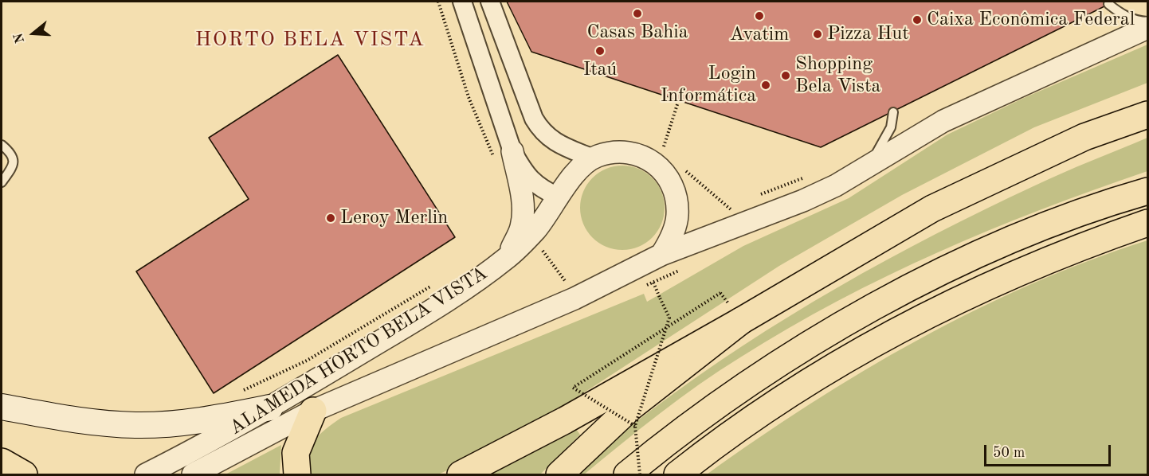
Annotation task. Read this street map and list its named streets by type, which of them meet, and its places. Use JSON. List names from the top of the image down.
{
  "streets": {
    "street": ["ALAMEDA HORTO BELA VISTA"]
  },
  "districts": ["HORTO BELA VISTA"],
  "places": [
    "Casas Bahia",
    "Avatim",
    "Caixa Econômica Federal",
    "Pizza Hut",
    "Itaú",
    "Shopping Bela Vista",
    "Login Informática",
    "Leroy Merlin"
  ],
  "scale_bar": "50 m",
  "north": "left"
}
